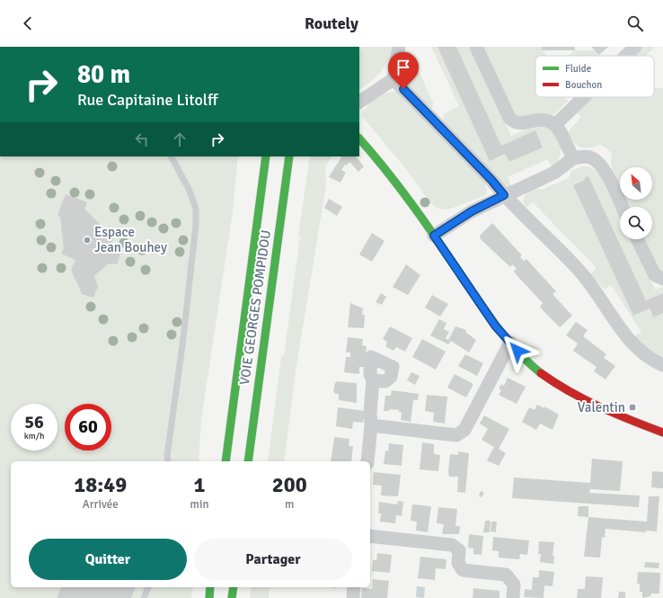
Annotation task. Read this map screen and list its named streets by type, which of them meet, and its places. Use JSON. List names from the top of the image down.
{
  "streets": {
    "main road": ["VOIE GEORGES POMPIDOU"]
  },
  "places": {
    "other": ["Espace Jean Bouhey"],
    "transit": ["Valentin"]
  },
  "legend": ["Fluide", "Bouchon"],
  "north": "top left",
  "page": {
    "header": "Routely",
    "turn": ["80 m", "Rue Capitaine Litolff"],
    "speed": "56 km/h",
    "limit": "60",
    "eta": [
      "18:49",
      "Arrivée",
      "1",
      "min",
      "200",
      "m"
    ],
    "buttons": ["Quitter", "Partager"]
  }
}
